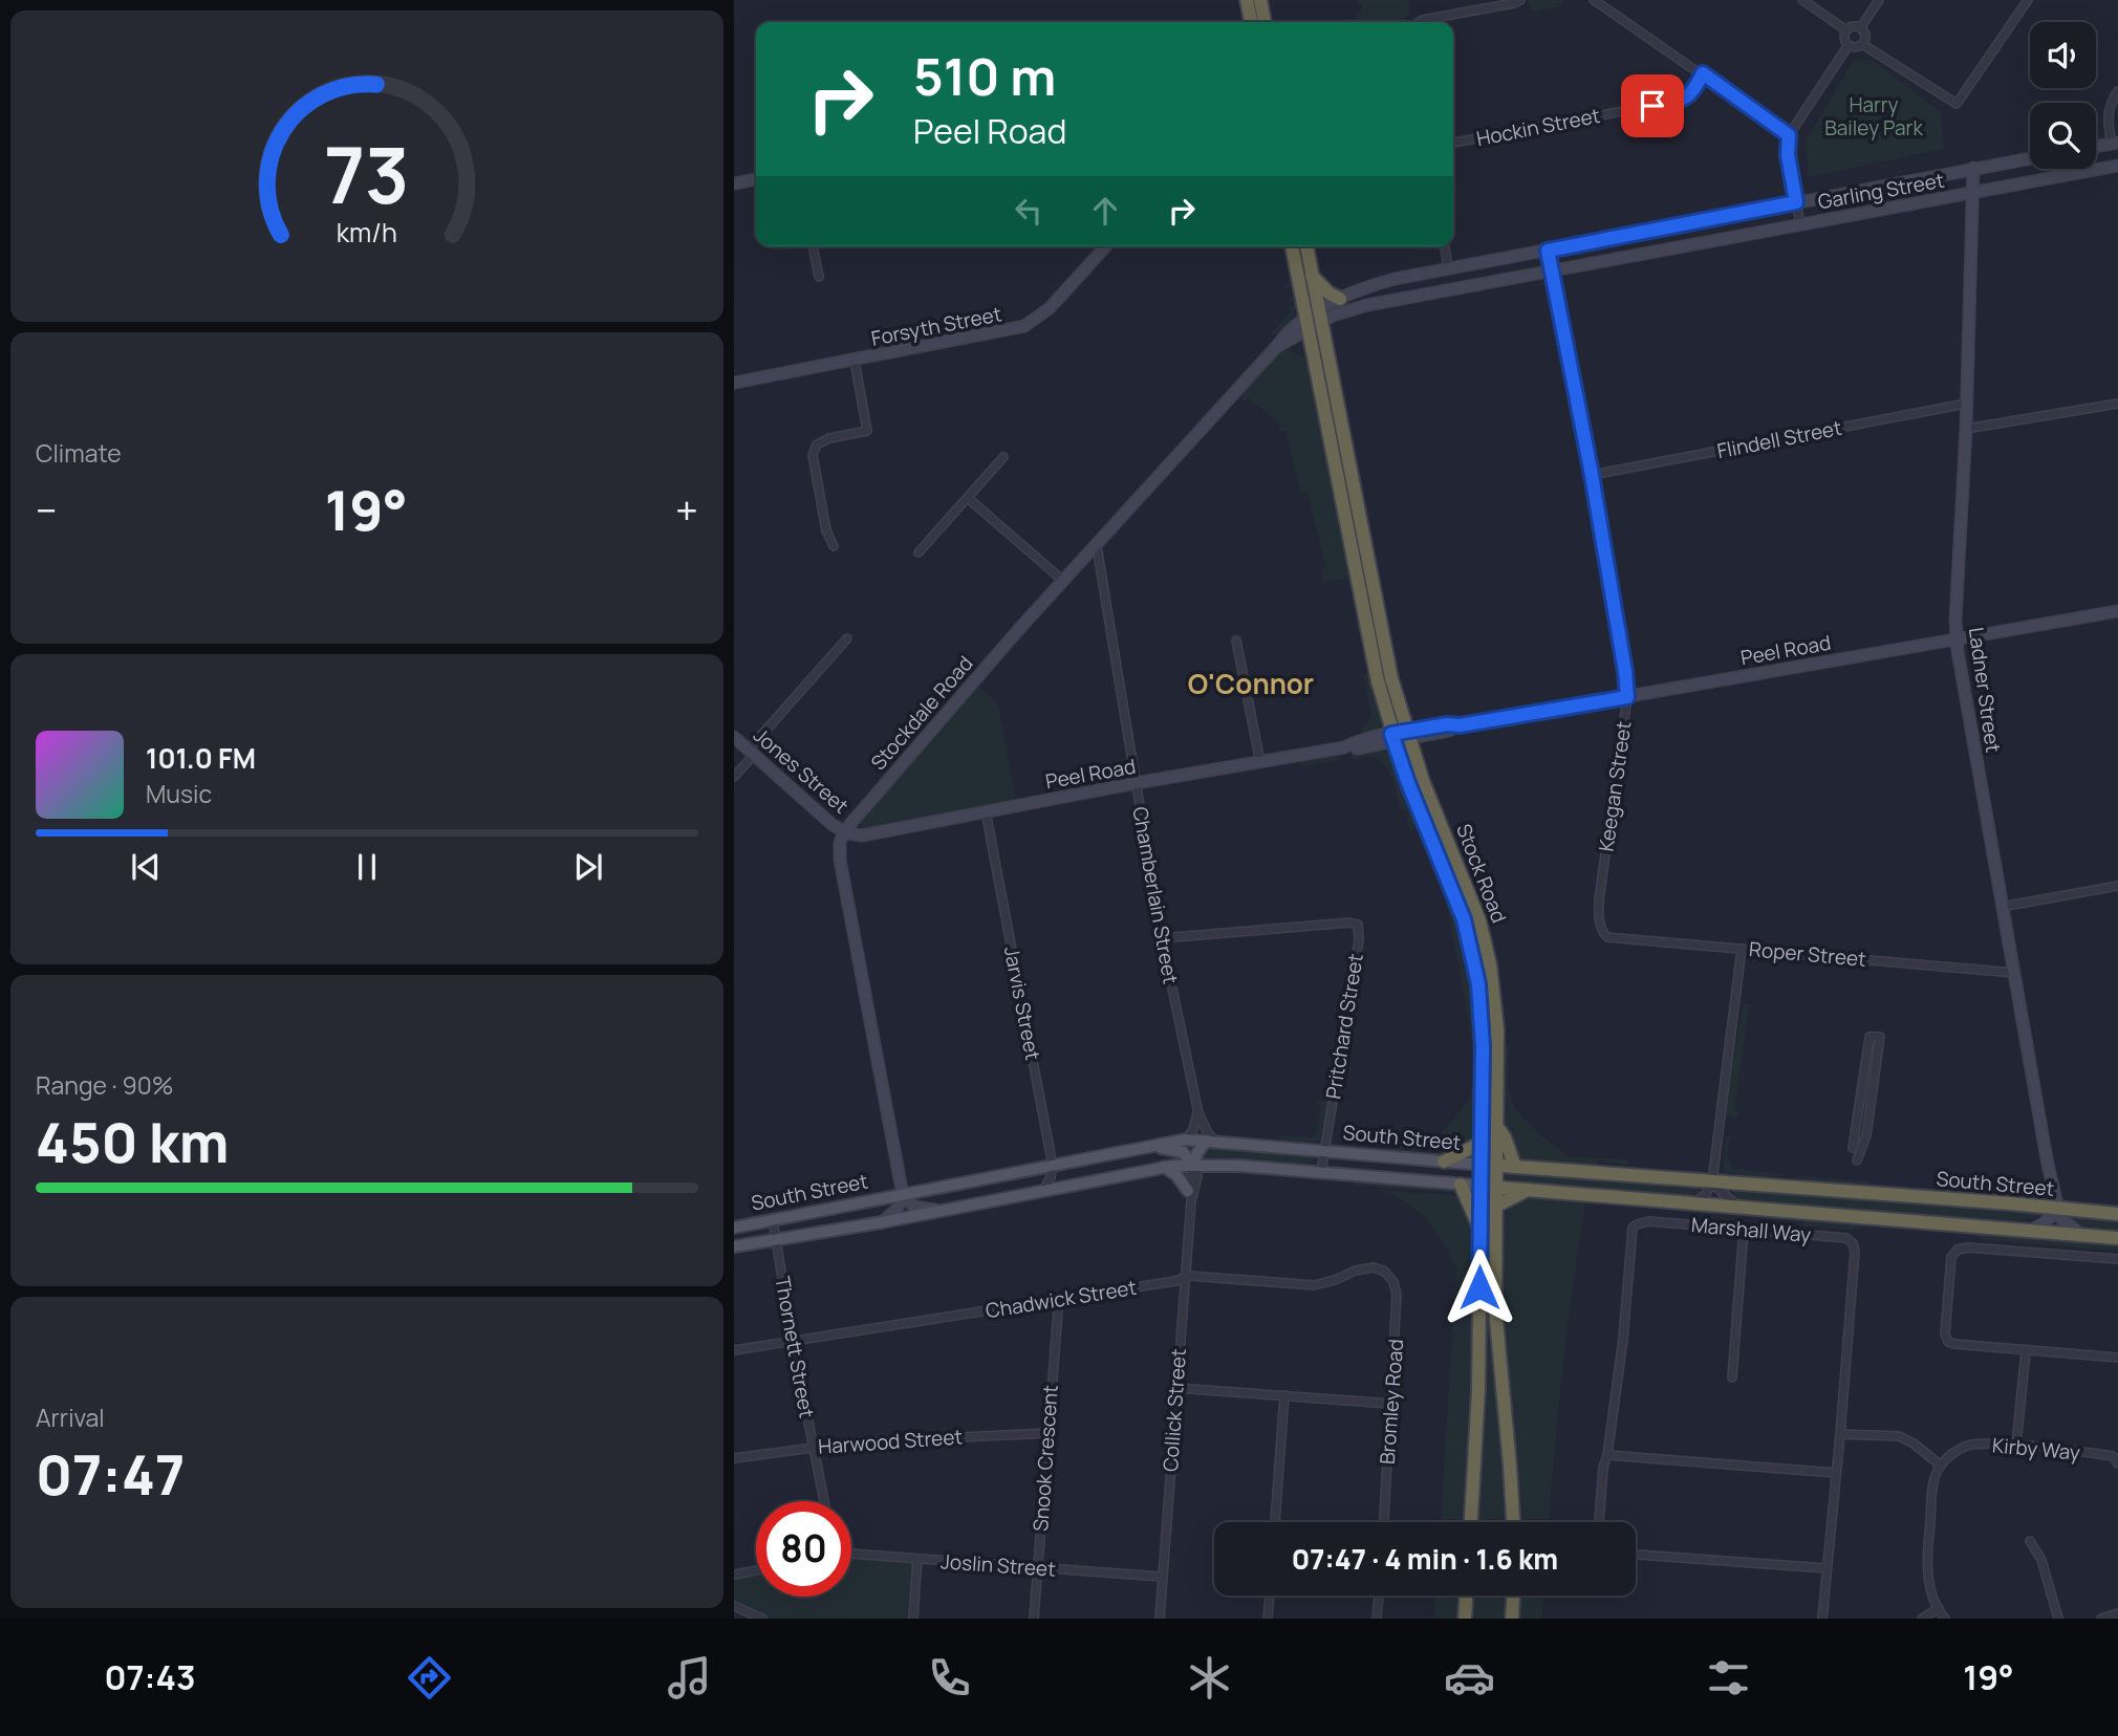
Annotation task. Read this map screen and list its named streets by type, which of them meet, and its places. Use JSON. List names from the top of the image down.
{
  "streets": {
    "highway": ["Stock Road", "South Street"],
    "street": [
      "Hockin Street",
      "Garling Street",
      "Forsyth Street",
      "Flindell Street",
      "Peel Road",
      "Ladner Street",
      "Stockdale Road",
      "Jones Street",
      "Keegan Street",
      "Chamberlain Street",
      "Roper Street",
      "Jarvis Street",
      "Pritchard Street",
      "Marshall Way",
      "Chadwick Street",
      "Thornett Street",
      "Bromley Road",
      "Collick Street",
      "Harwood Street",
      "Kirby Way",
      "Snook Crescent",
      "Joslin Street"
    ]
  },
  "crossings": [
    ["Garling Street", "Ladner Street"],
    ["Garling Street", "Stockdale Road"],
    ["Garling Street", "Keegan Street"],
    ["Garling Street", "Stock Road"],
    ["Flindell Street", "Ladner Street"],
    ["Flindell Street", "Keegan Street"],
    ["Peel Road", "Ladner Street"],
    ["Peel Road", "Stockdale Road"],
    ["Peel Road", "Jones Street"],
    ["Peel Road", "Keegan Street"],
    ["Peel Road", "Stock Road"],
    ["Peel Road", "Chamberlain Street"],
    ["Peel Road", "Jarvis Street"],
    ["Ladner Street", "Roper Street"],
    ["Ladner Street", "South Street"],
    ["Stockdale Road", "Jones Street"],
    ["Stockdale Road", "Stock Road"],
    ["Stockdale Road", "Chamberlain Street"],
    ["Keegan Street", "Roper Street"],
    ["Stock Road", "South Street"],
    ["Chamberlain Street", "Pritchard Street"],
    ["Chamberlain Street", "South Street"],
    ["Jarvis Street", "South Street"],
    ["Pritchard Street", "South Street"],
    ["South Street", "Thornett Street"],
    ["South Street", "Collick Street"],
    ["Chadwick Street", "Thornett Street"],
    ["Chadwick Street", "Bromley Road"],
    ["Chadwick Street", "Collick Street"],
    ["Chadwick Street", "Snook Crescent"],
    ["Thornett Street", "Harwood Street"],
    ["Collick Street", "Joslin Street"],
    ["Harwood Street", "Snook Crescent"],
    ["Snook Crescent", "Joslin Street"]
  ],
  "districts": ["O'Connor"],
  "parks": ["Harry Bailey Park"],
  "page": {
    "turn": ["510 m", "Peel Road"],
    "tile": [
      "Climate",
      ["Range · 90%", "450 km"],
      ["Arrival", "07:47"]
    ],
    "heat": ["−", "19°", "+"],
    "song": ["101.0 FM", "Music"],
    "limit": "80",
    "trip": "07:47 · 4 min · 1.6 km",
    "tabs": ["07:43", "19°"],
    "gauge": ["73", "km/h"]
  }
}
